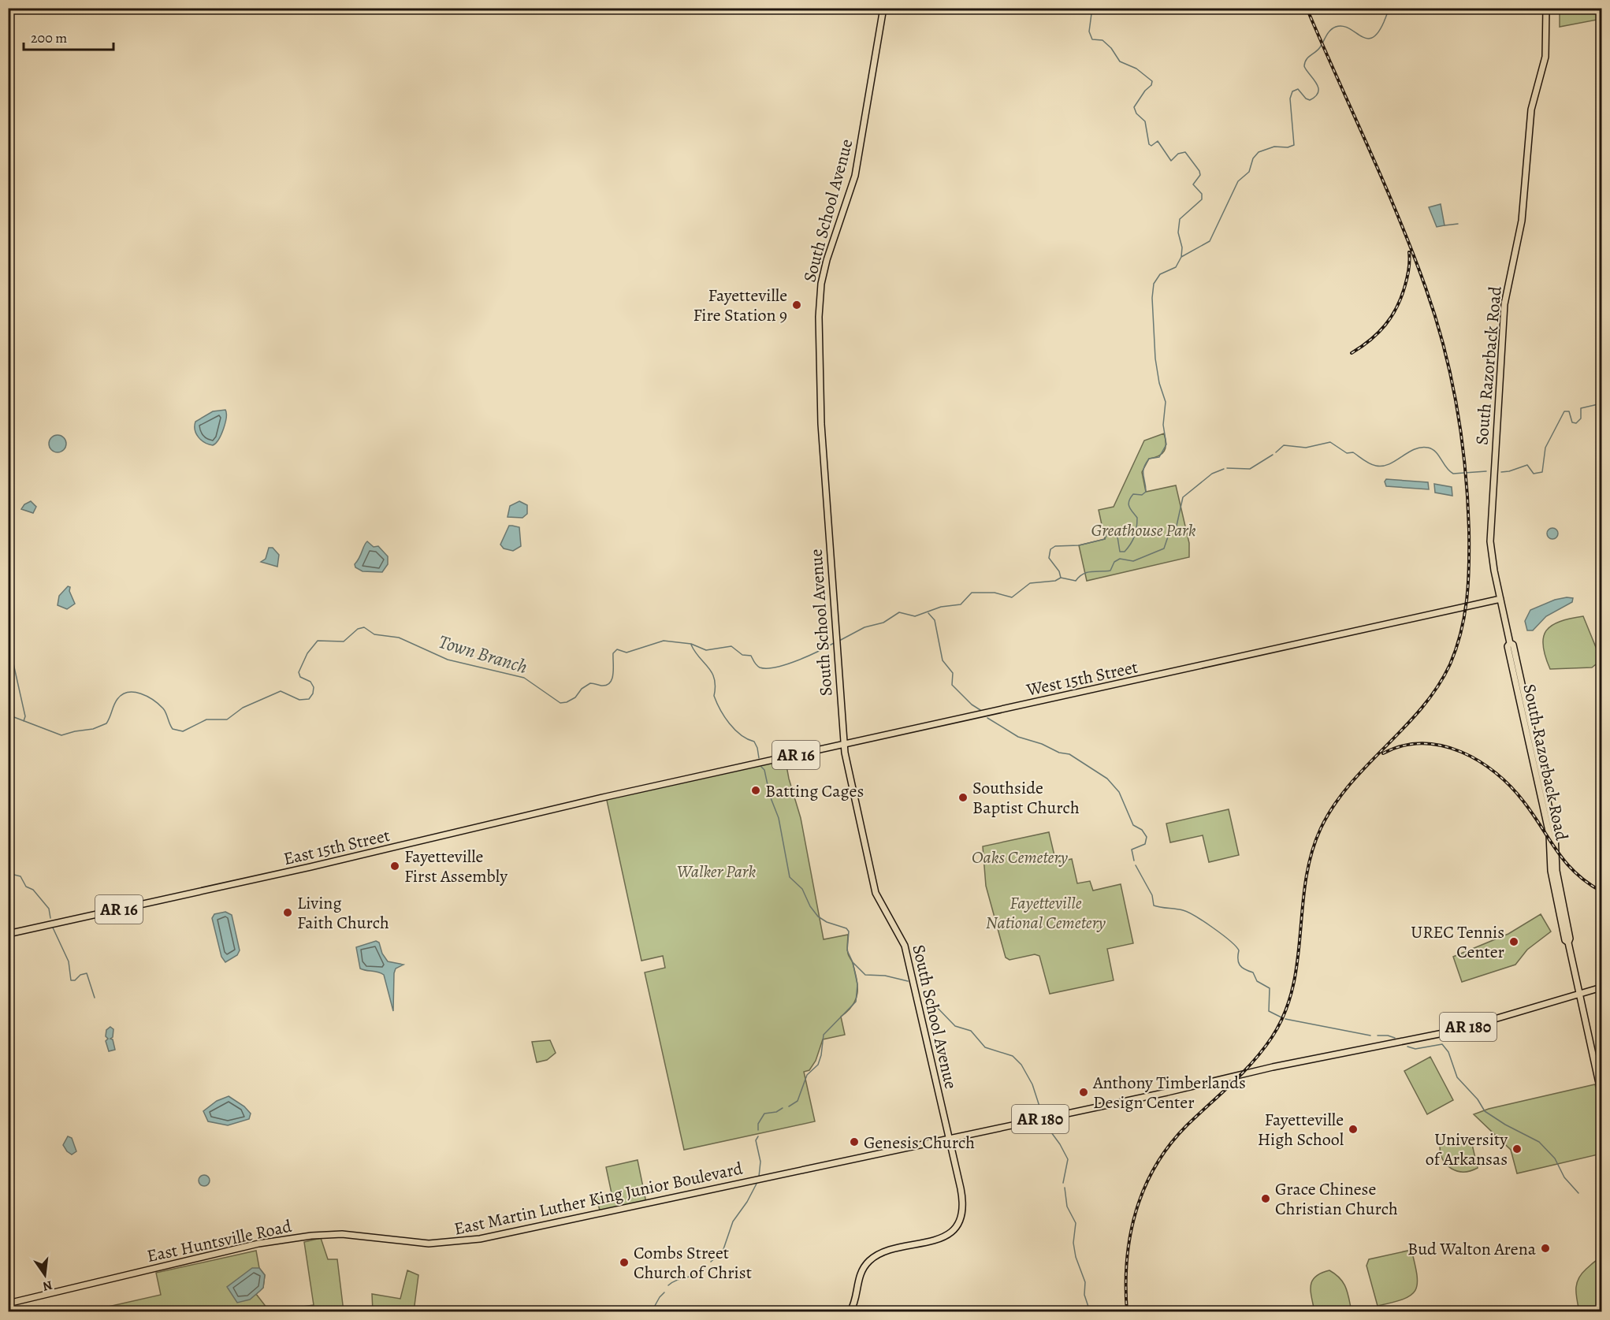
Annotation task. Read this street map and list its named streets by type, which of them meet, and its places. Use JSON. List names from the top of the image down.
{
  "streets": {
    "main road": [
      "South School Avenue",
      "South Razorback Road",
      "West 15th Street",
      "AR 16",
      "East 15th Street",
      "AR 180",
      "East Martin Luther King Junior Boulevard",
      "East Huntsville Road"
    ]
  },
  "crossings": [
    ["South School Avenue", "West 15th Street"],
    ["South School Avenue", "AR 180"],
    ["South School Avenue", "East Martin Luther King Junior Boulevard"],
    ["South Razorback Road", "West 15th Street"],
    ["South Razorback Road", "AR 180"],
    ["West 15th Street", "East 15th Street"],
    ["AR 180", "East Martin Luther King Junior Boulevard"],
    ["East Martin Luther King Junior Boulevard", "East Huntsville Road"]
  ],
  "water": ["Town Branch"],
  "parks": [
    "Greathouse Park",
    "Oaks Cemetery",
    "Walker Park",
    "Fayetteville National Cemetery"
  ],
  "places": [
    "Fayetteville Fire Station 9",
    "Batting Cages",
    "Southside Baptist Church",
    "Fayetteville First Assembly",
    "Living Faith Church",
    "UREC Tennis Center",
    "Anthony Timberlands Design Center",
    "Fayetteville High School",
    "Genesis Church",
    "University of Arkansas",
    "Grace Chinese Christian Church",
    "Bud Walton Arena",
    "Combs Street Church of Christ"
  ],
  "scale_bar": "200 m",
  "north": "bottom"
}
